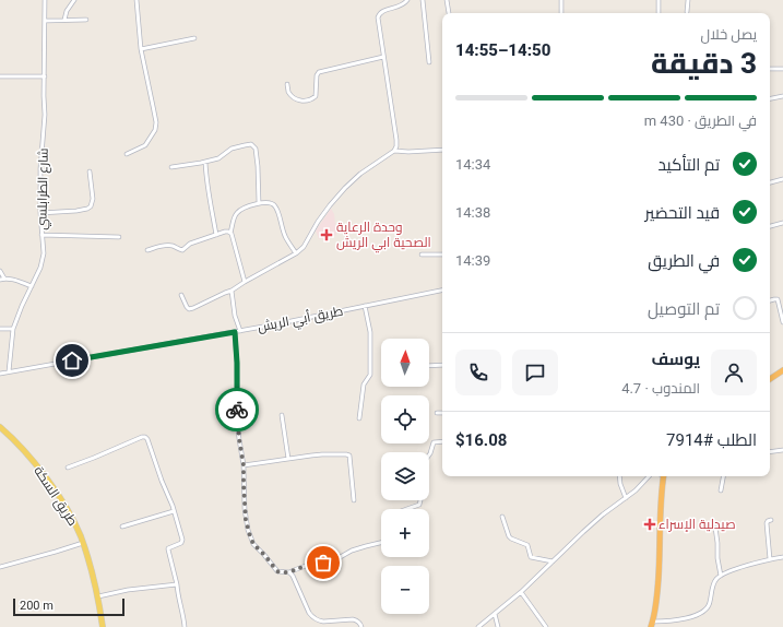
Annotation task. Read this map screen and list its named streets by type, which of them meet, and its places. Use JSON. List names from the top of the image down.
{
  "streets": {
    "main road": ["طريق السكة"],
    "street": ["شارع الطرابلسي", "طريق أبي الريش"]
  },
  "crossings": [
    ["شارع الطرابلسي", "طريق أبي الريش"]
  ],
  "places": {
    "health": ["وحدة الرعاية الصحية ابي الريش", "صيدلية الإسراء"]
  },
  "scale_bar": "200 m",
  "north": "top",
  "page": {
    "heading": ["3 دقيقة", "يصل خلال", "14:50–14:55"],
    "panel": [
      "يوسف",
      "المندوب · 4.7",
      "الطلب #7914",
      "$16.08"
    ],
    "bar": "في الطريق · 430 m",
    "list": [
      ["تم التأكيد", "14:34"],
      ["قيد التحضير", "14:38"],
      ["في الطريق", "14:39"],
      "تم التوصيل"
    ],
    "map_buttons": ["+", "−"],
    "scale": "200 m"
  }
}
